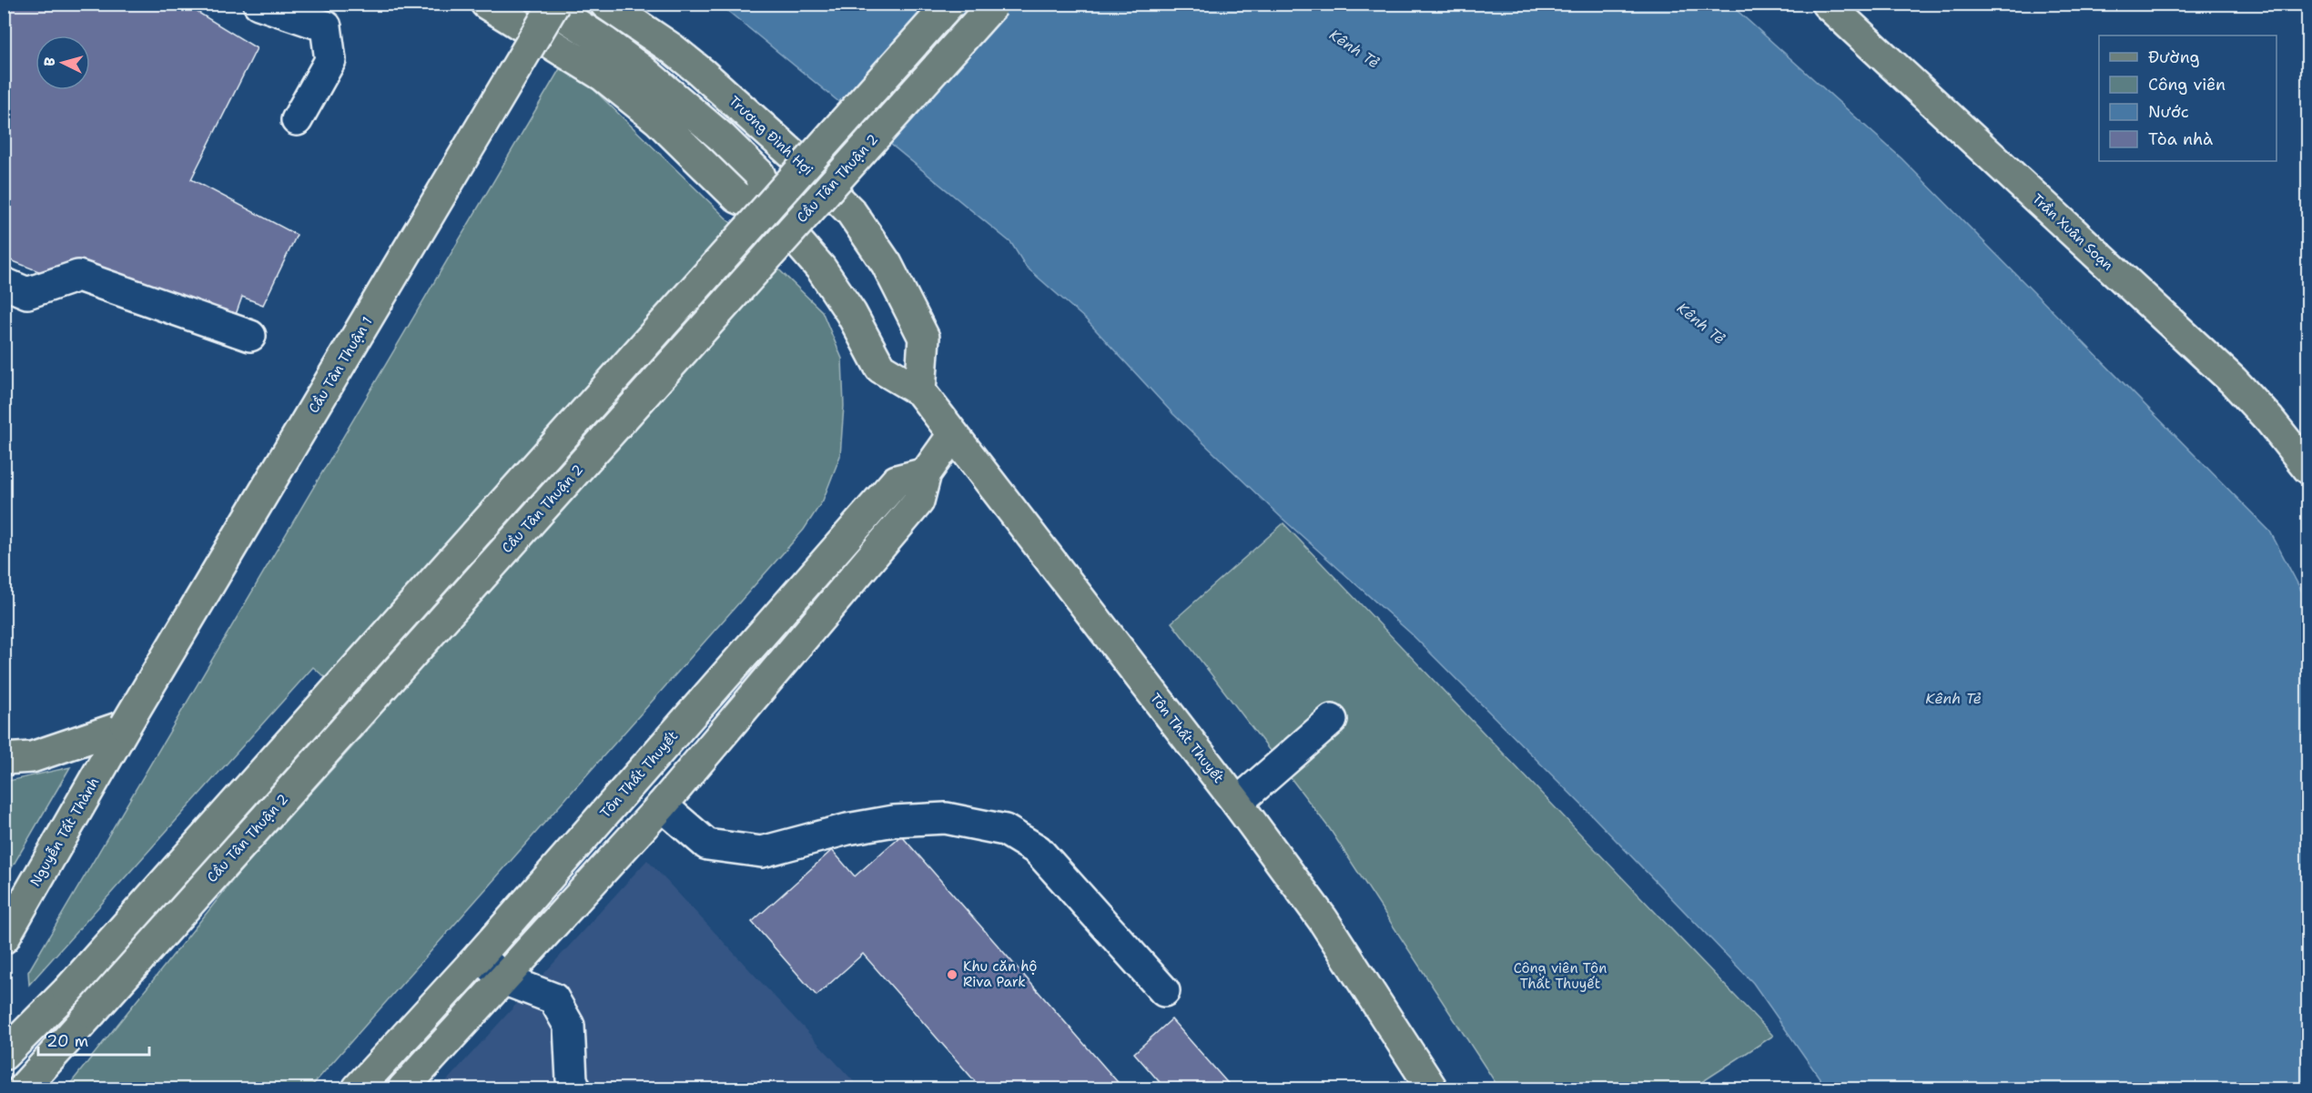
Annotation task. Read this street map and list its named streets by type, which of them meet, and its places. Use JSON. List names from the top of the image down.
{
  "streets": {
    "main road": [
      "Trương Đình Hợi",
      "Cầu Tân Thuận 2",
      "Trần Xuân Soạn",
      "Cầu Tân Thuận 1",
      "Tôn Thất Thuyết",
      "Nguyễn Tất Thành"
    ]
  },
  "crossings": [
    ["Cầu Tân Thuận 1", "Nguyễn Tất Thành"]
  ],
  "water": ["Kênh Tẻ"],
  "parks": ["Công viên Tôn Thất Thuyết"],
  "places": ["Khu căn hộ Riva Park"],
  "legend": [
    "Đường",
    "Công viên",
    "Nước",
    "Tòa nhà"
  ],
  "scale_bar": "20 m",
  "north": "left"
}
